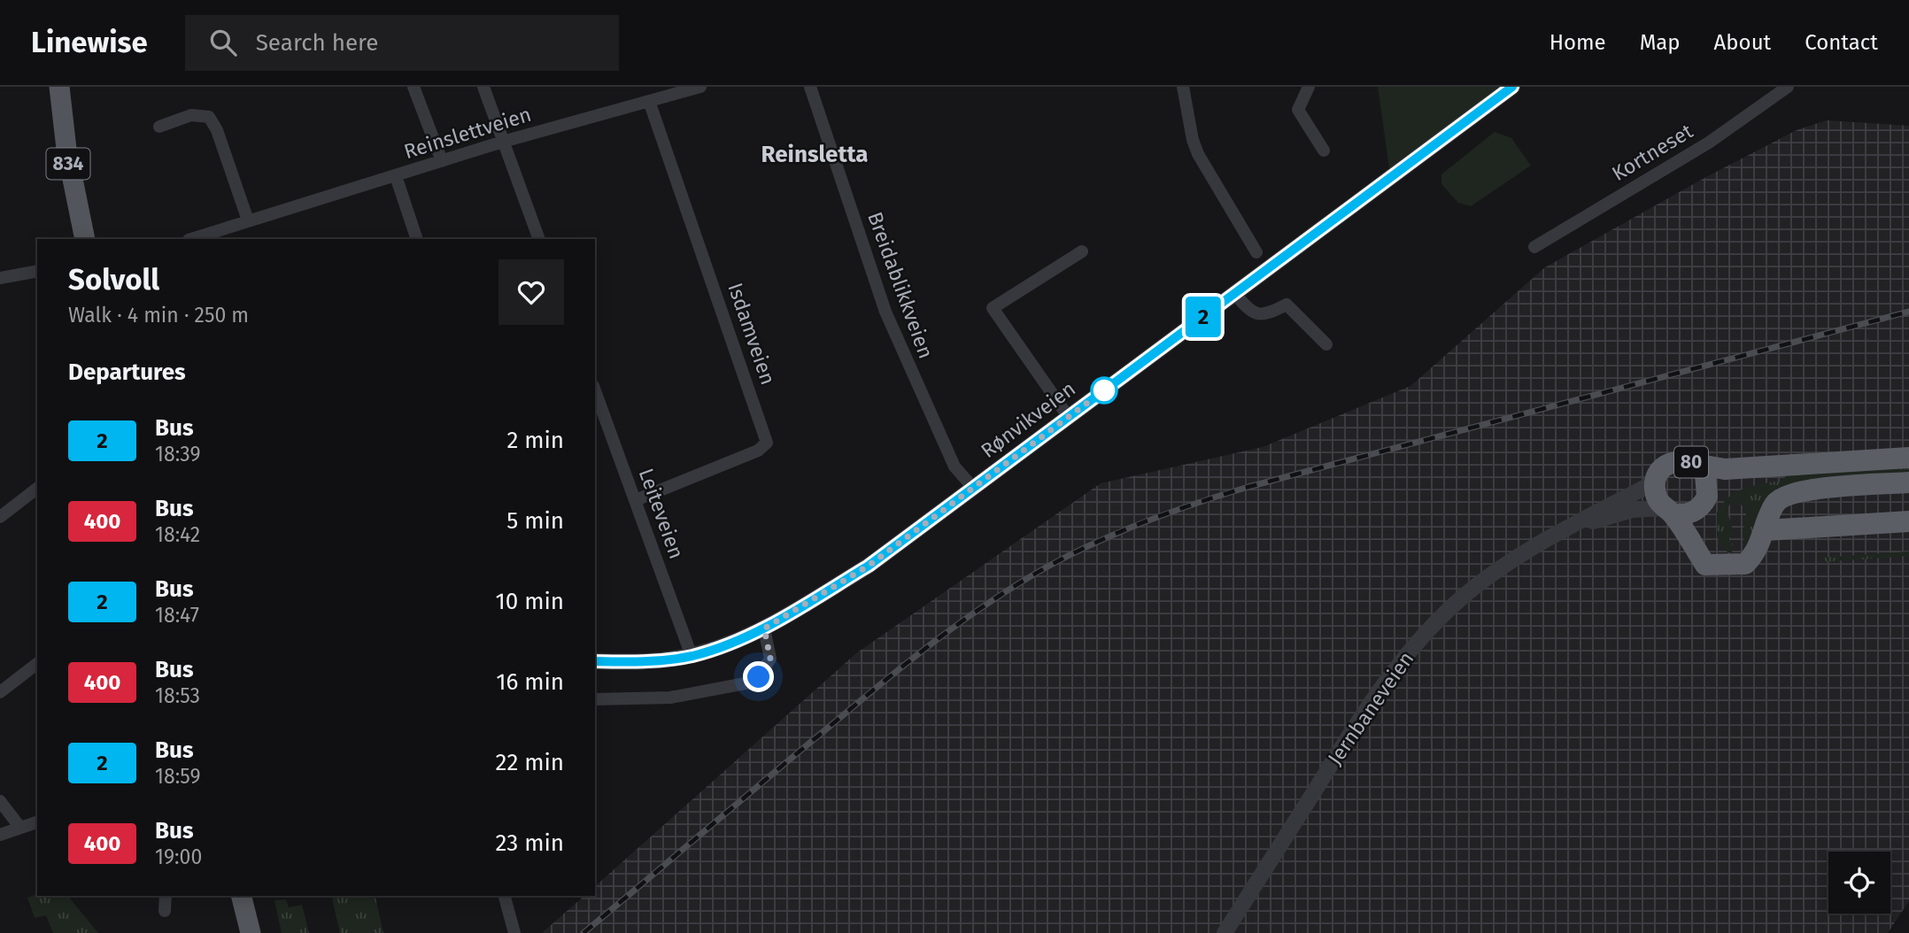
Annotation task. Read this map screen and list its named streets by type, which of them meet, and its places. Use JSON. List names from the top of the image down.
{
  "streets": {
    "highway": ["80", "Jernbaneveien"],
    "main road": ["834"],
    "street": [
      "Reinslettveien",
      "Kortneset",
      "Breidablikkveien",
      "Isdamveien",
      "Rønvikveien",
      "Leiteveien"
    ]
  },
  "crossings": [
    ["Reinslettveien", "Isdamveien"],
    ["Breidablikkveien", "Rønvikveien"],
    ["Isdamveien", "Leiteveien"],
    ["Rønvikveien", "Leiteveien"],
    ["80", "Jernbaneveien"]
  ],
  "districts": ["Reinsletta"],
  "lines": ["bus line 2"],
  "page": {
    "header": "Linewise",
    "search": "Search here",
    "nav": [
      "Home",
      "Map",
      "About",
      "Contact"
    ],
    "on_map": "2",
    "heading": [
      ["Solvoll", "Walk · 4 min · 250 m"],
      "Departures"
    ],
    "list": [
      {
        "mark": "2",
        "name": "Bus",
        "note": "18:39",
        "value": "2 min"
      },
      {
        "mark": "400",
        "name": "Bus",
        "note": "18:42",
        "value": "5 min"
      },
      {
        "mark": "2",
        "name": "Bus",
        "note": "18:47",
        "value": "10 min"
      },
      {
        "mark": "400",
        "name": "Bus",
        "note": "18:53",
        "value": "16 min"
      },
      {
        "mark": "2",
        "name": "Bus",
        "note": "18:59",
        "value": "22 min"
      },
      {
        "mark": "400",
        "name": "Bus",
        "note": "19:00",
        "value": "23 min"
      }
    ]
  }
}
